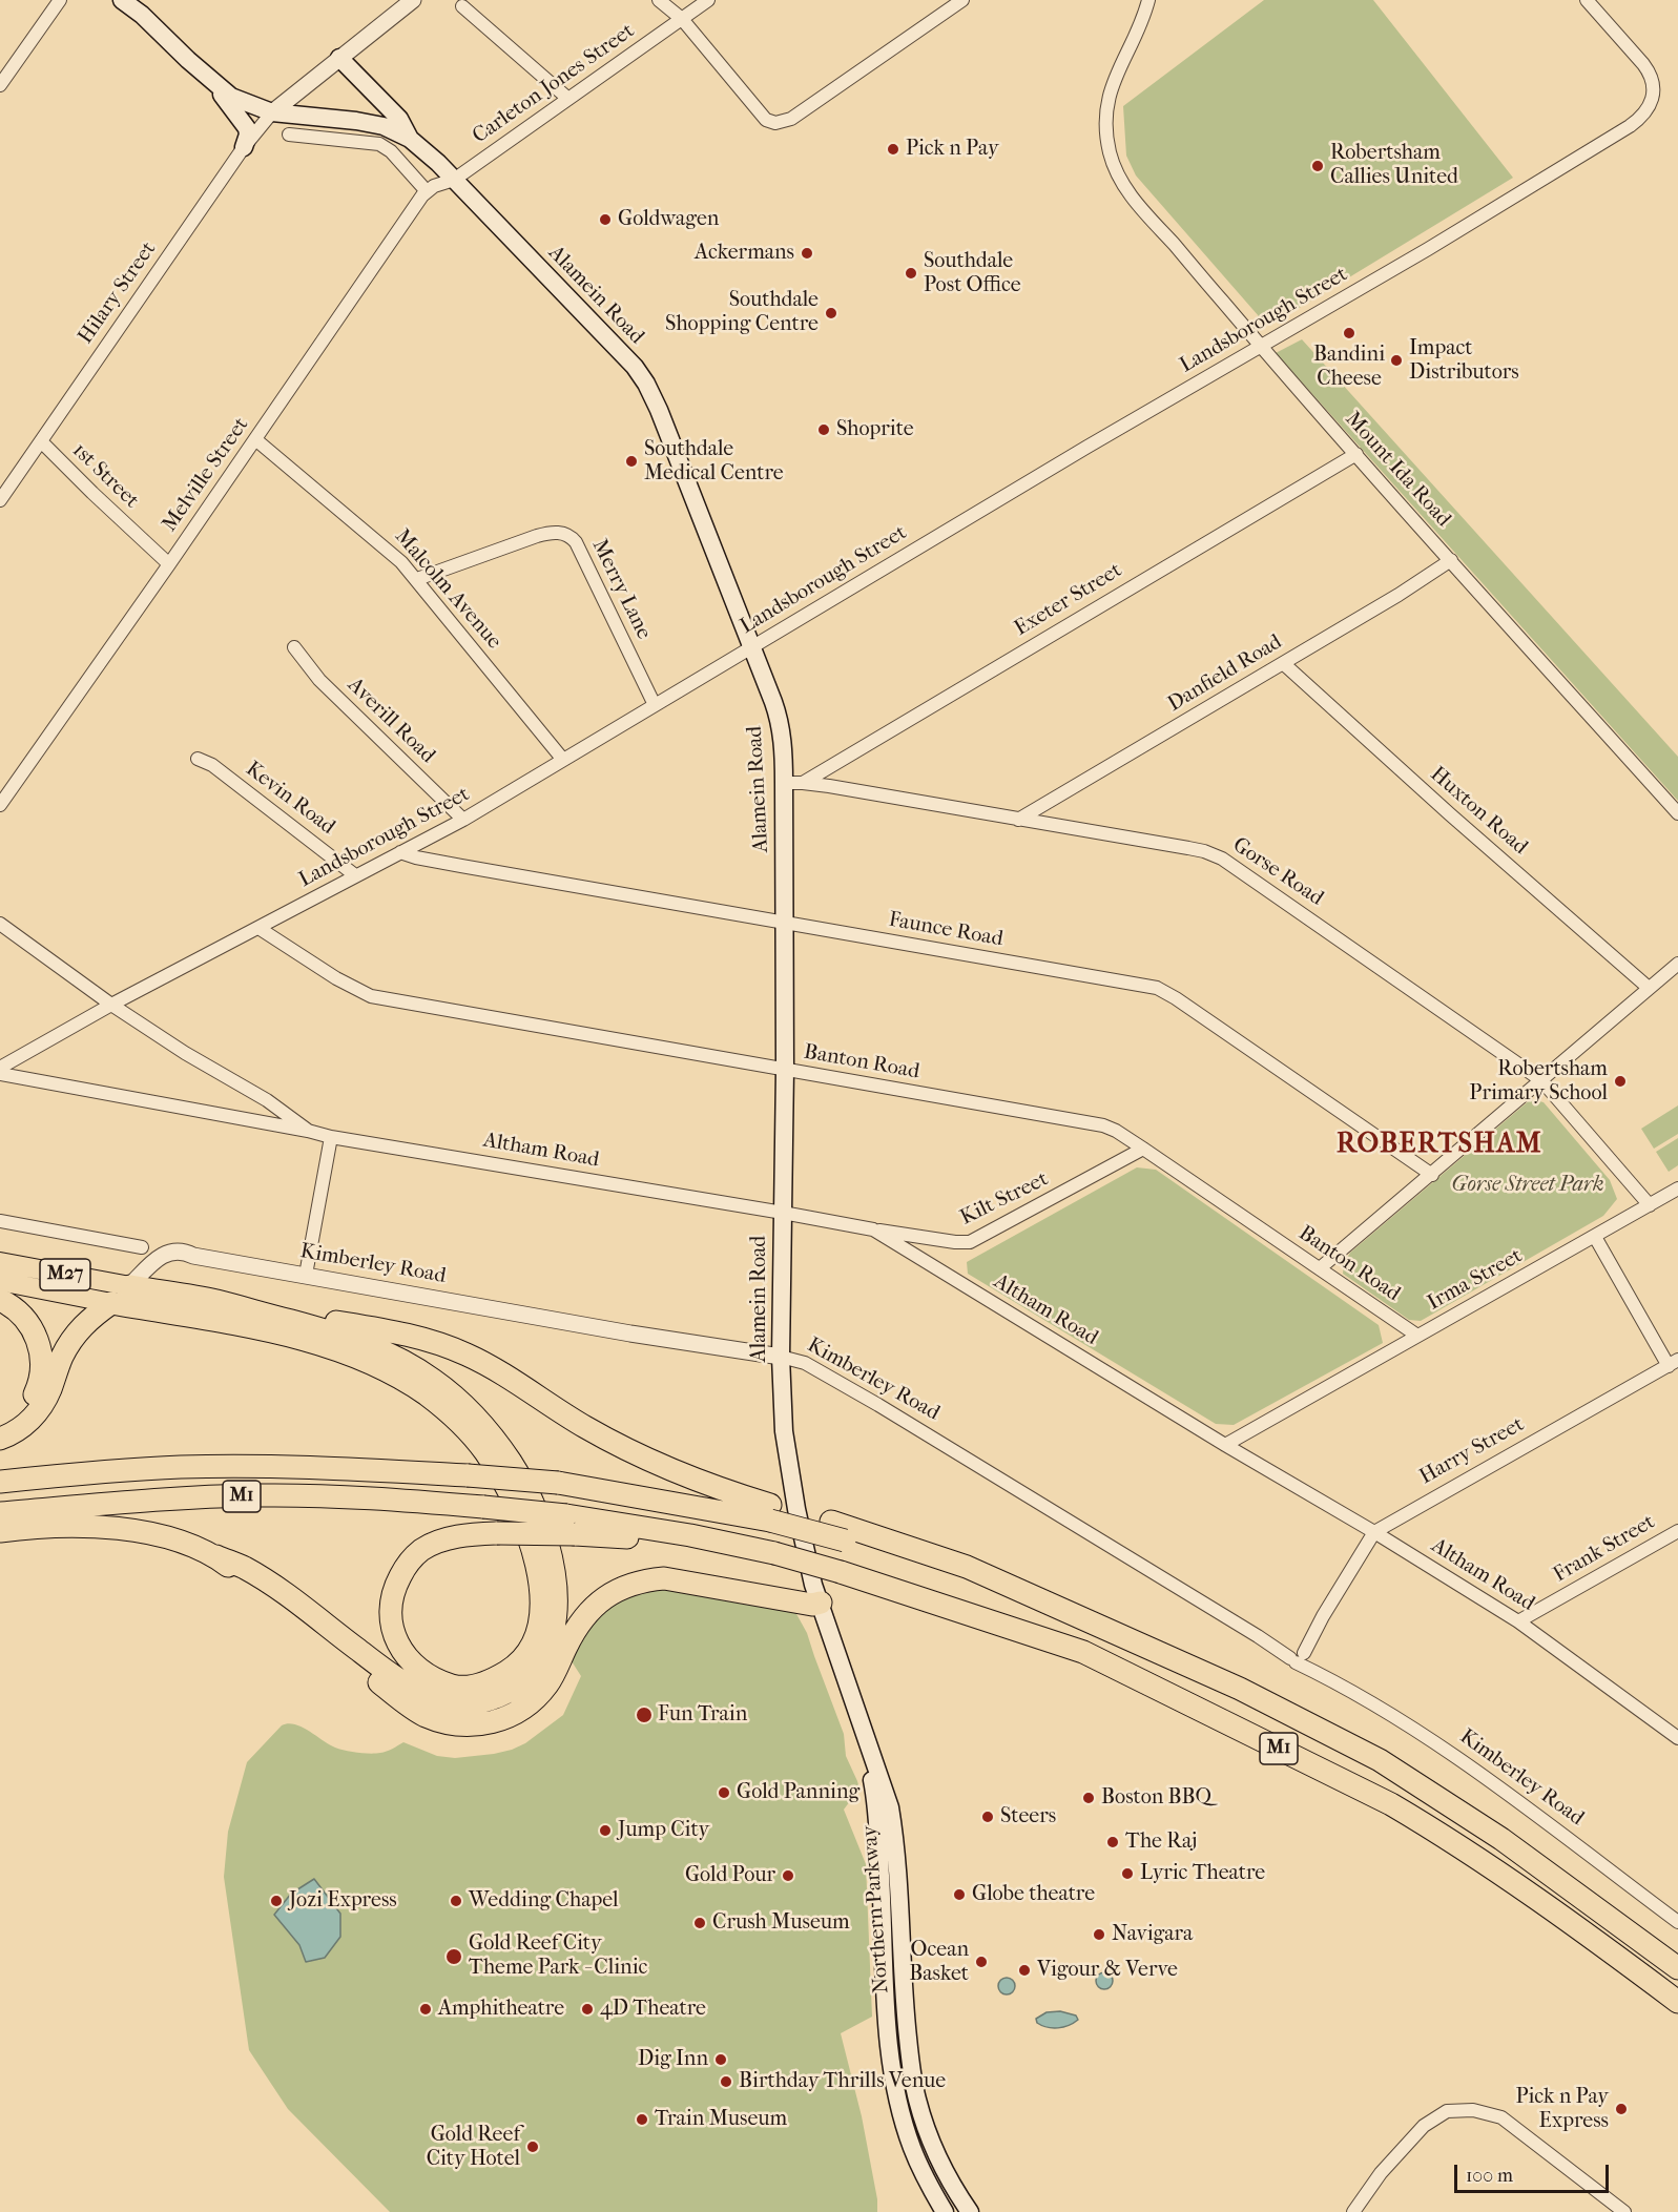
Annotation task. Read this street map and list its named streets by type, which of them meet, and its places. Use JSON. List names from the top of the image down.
{
  "streets": {
    "highway": ["M1"],
    "main road": ["Alamein Road", "M27", "Northern Parkway"],
    "street": [
      "Carleton Jones Street",
      "Hilary Street",
      "Landsborough Street",
      "Mount Ida Road",
      "Melville Street",
      "1st Street",
      "Malcolm Avenue",
      "Merry Lane",
      "Exeter Street",
      "Danfield Road",
      "Averill Road",
      "Kevin Road",
      "Huxton Road",
      "Gorse Road",
      "Faunce Road",
      "Banton Road",
      "Altham Road",
      "Kilt Street",
      "Kimberley Road",
      "Irma Street",
      "Harry Street",
      "Frank Street"
    ]
  },
  "crossings": [
    ["Carleton Jones Street", "Alamein Road"],
    ["Hilary Street", "Alamein Road"],
    ["Hilary Street", "1st Street"],
    ["Alamein Road", "Landsborough Street"],
    ["Alamein Road", "Gorse Road"],
    ["Alamein Road", "Faunce Road"],
    ["Alamein Road", "Banton Road"],
    ["Alamein Road", "Altham Road"],
    ["Alamein Road", "Kimberley Road"],
    ["Alamein Road", "Northern Parkway"],
    ["Landsborough Street", "Mount Ida Road"],
    ["Landsborough Street", "Malcolm Avenue"],
    ["Landsborough Street", "Merry Lane"],
    ["Landsborough Street", "Averill Road"],
    ["Landsborough Street", "Kevin Road"],
    ["Landsborough Street", "Faunce Road"],
    ["Landsborough Street", "Banton Road"],
    ["Landsborough Street", "Altham Road"],
    ["Mount Ida Road", "Exeter Street"],
    ["Mount Ida Road", "Danfield Road"],
    ["Melville Street", "1st Street"],
    ["Melville Street", "Malcolm Avenue"],
    ["Malcolm Avenue", "Merry Lane"],
    ["Exeter Street", "Gorse Road"],
    ["Danfield Road", "Huxton Road"],
    ["Danfield Road", "Gorse Road"],
    ["Gorse Road", "Irma Street"],
    ["Banton Road", "Kilt Street"],
    ["Banton Road", "Irma Street"],
    ["Altham Road", "Kilt Street"],
    ["Altham Road", "Irma Street"],
    ["Altham Road", "Harry Street"],
    ["Altham Road", "Frank Street"],
    ["Kimberley Road", "M27"],
    ["Kimberley Road", "Harry Street"]
  ],
  "districts": ["ROBERTSHAM"],
  "parks": ["Gorse Street Park"],
  "places": [
    "Pick n Pay",
    "Robertsham Callies United",
    "Goldwagen",
    "Ackermans",
    "Southdale Post Office",
    "Southdale Shopping Centre",
    "Bandini Cheese",
    "Impact Distributors",
    "Shoprite",
    "Southdale Medical Centre",
    "Robertsham Primary School",
    "Fun Train",
    "Gold Panning",
    "Boston BBQ",
    "Steers",
    "Jump City",
    "The Raj",
    "Lyric Theatre",
    "Gold Pour",
    "Globe theatre",
    "Jozi Express",
    "Wedding Chapel",
    "Crush Museum",
    "Navigara",
    "Gold Reef City Theme Park - Clinic",
    "Ocean Basket",
    "Vigour & Verve",
    "Amphitheatre",
    "4D Theatre",
    "Dig Inn",
    "Birthday Thrills Venue",
    "Pick n Pay Express",
    "Train Museum",
    "Gold Reef City Hotel"
  ],
  "scale_bar": "100 m"
}
